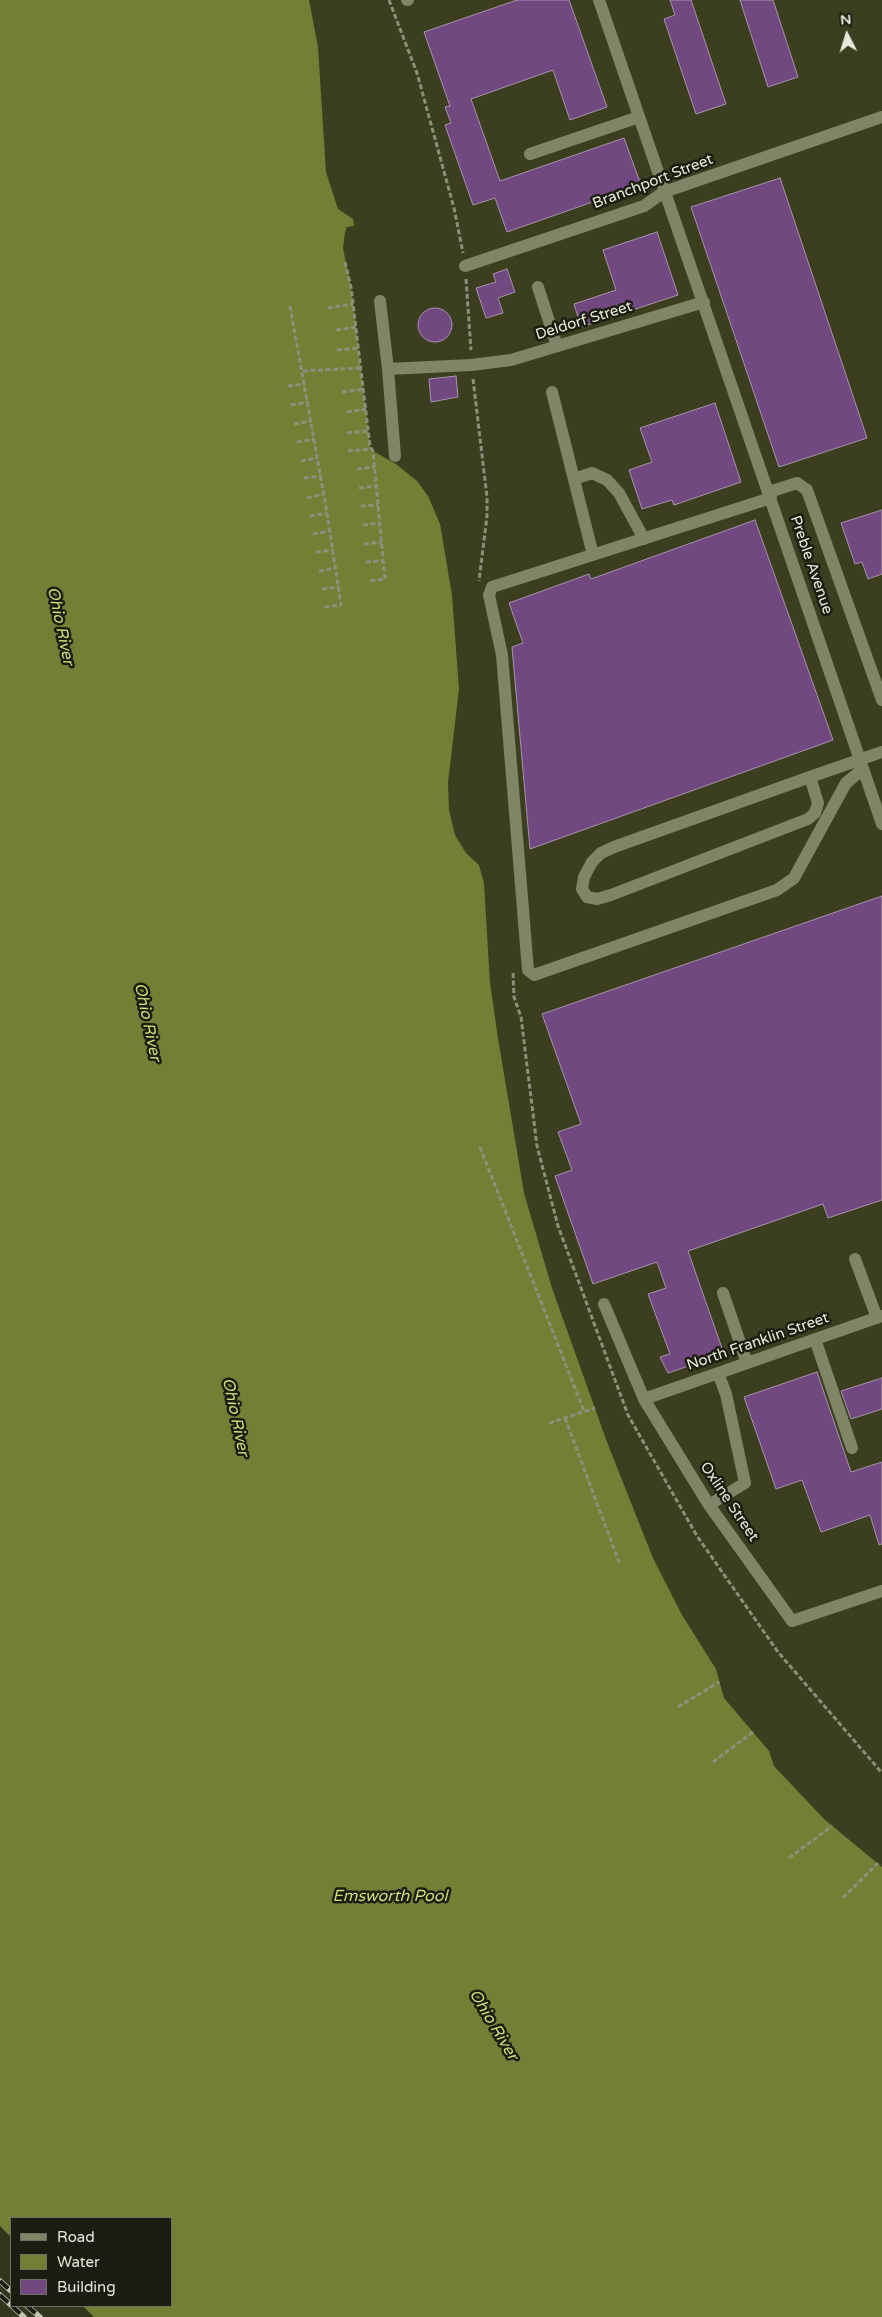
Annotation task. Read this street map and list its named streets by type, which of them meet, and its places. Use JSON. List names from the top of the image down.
{
  "streets": {
    "street": [
      "Branchport Street",
      "Deldorf Street",
      "Preble Avenue",
      "North Franklin Street",
      "Oxline Street"
    ]
  },
  "crossings": [
    ["Branchport Street", "Preble Avenue"],
    ["Deldorf Street", "Preble Avenue"],
    ["North Franklin Street", "Oxline Street"]
  ],
  "water": ["Ohio River", "Emsworth Pool"],
  "legend": ["Road", "Water", "Building"],
  "north": "top"
}
